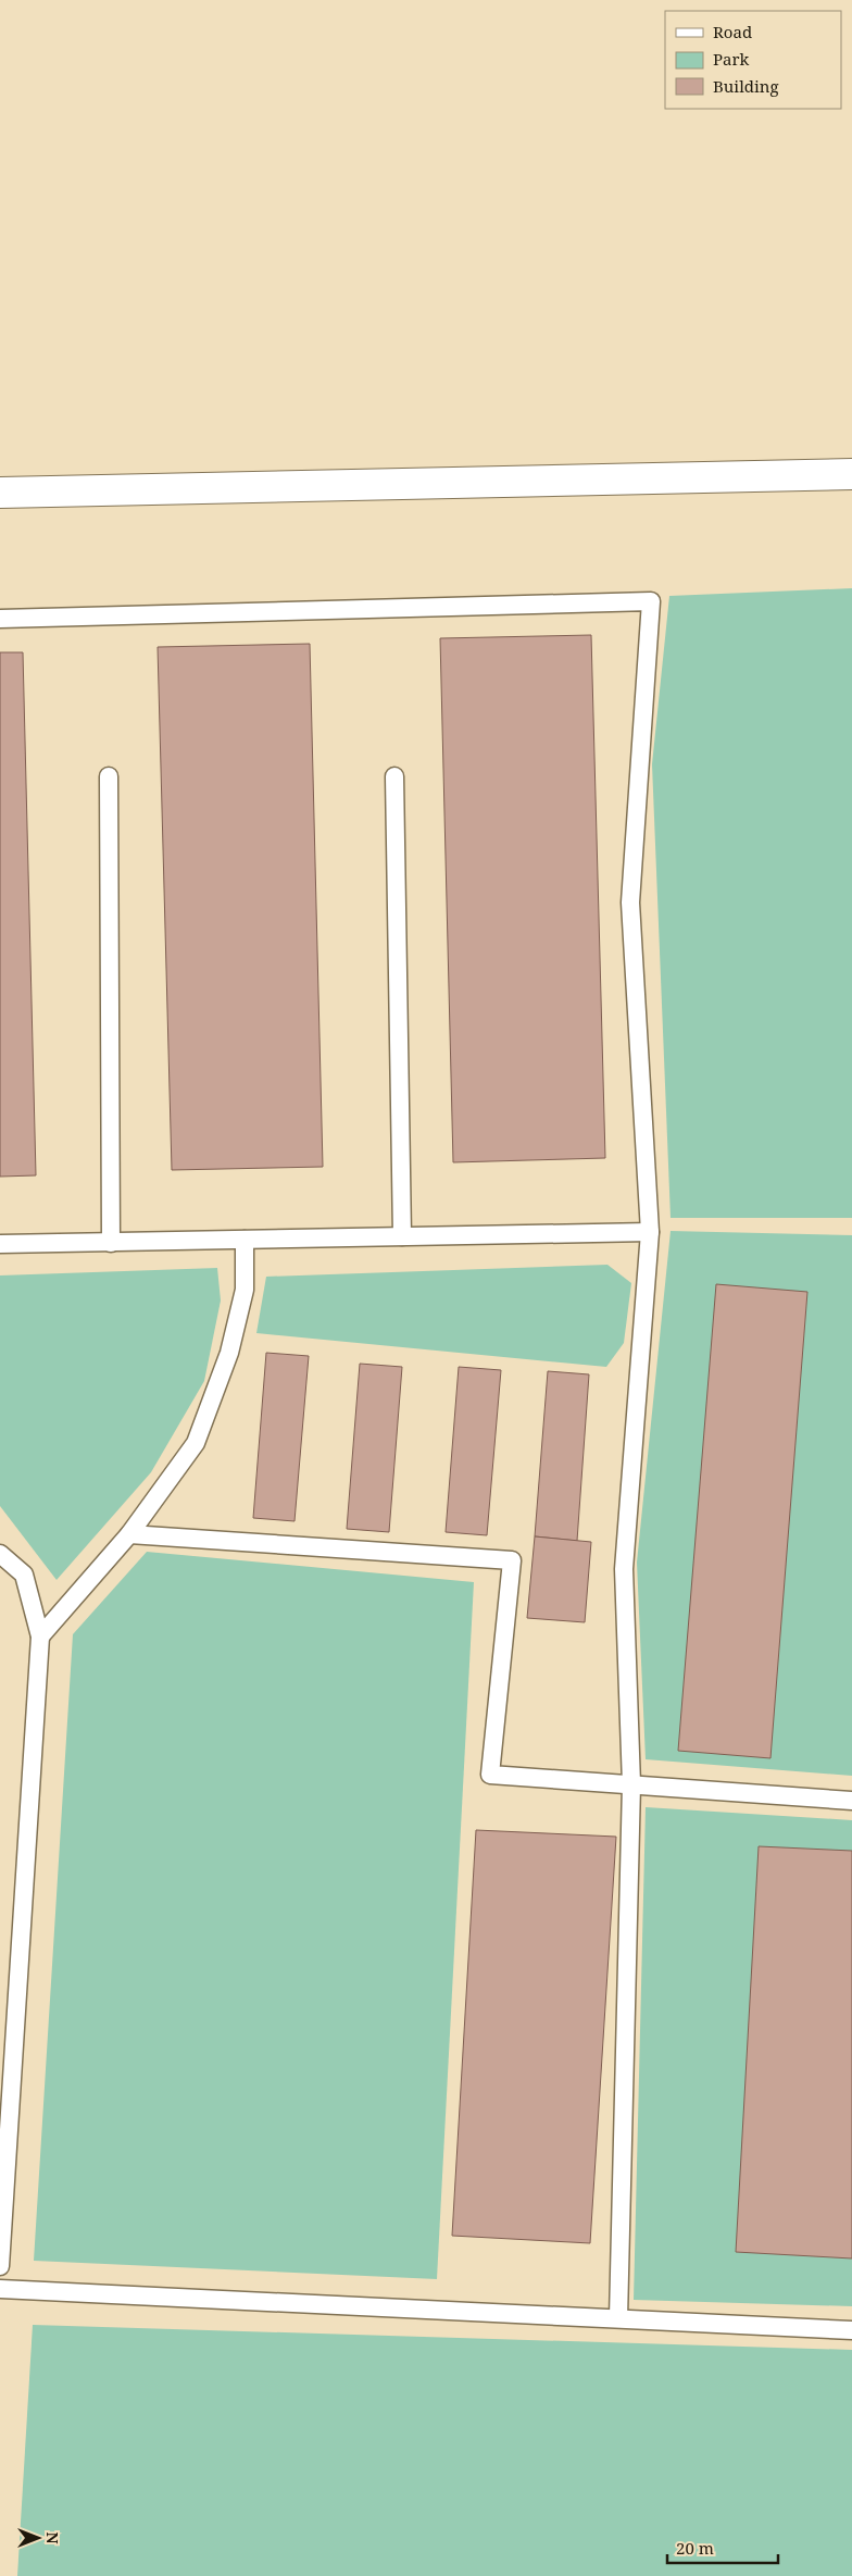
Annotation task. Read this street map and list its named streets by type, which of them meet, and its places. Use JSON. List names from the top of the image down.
{
  "legend": ["Road", "Park", "Building"],
  "scale_bar": "20 m",
  "north": "right"
}
